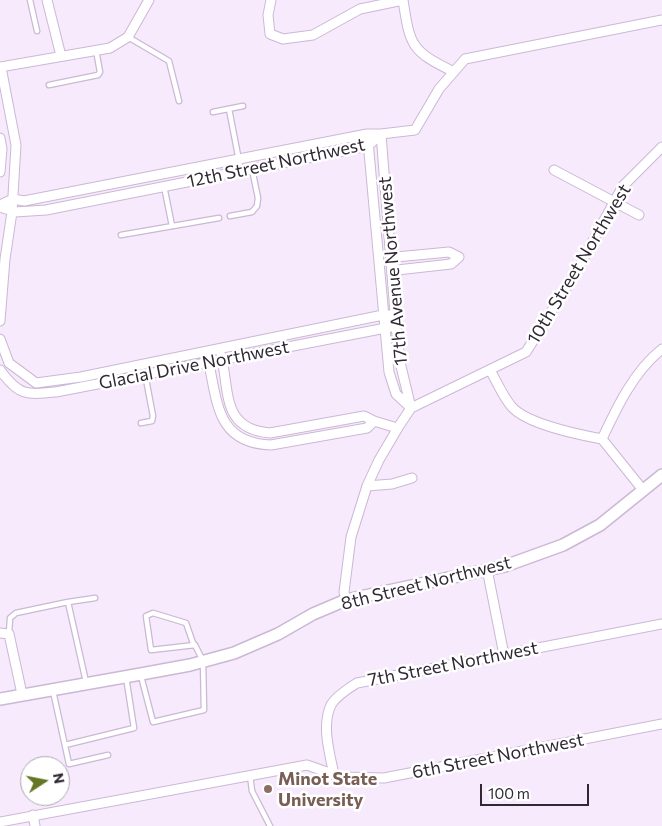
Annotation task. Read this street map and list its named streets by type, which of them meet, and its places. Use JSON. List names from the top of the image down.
{
  "streets": {
    "street": [
      "12th Street Northwest",
      "10th Street Northwest",
      "17th Avenue Northwest",
      "Glacial Drive Northwest",
      "8th Street Northwest",
      "7th Street Northwest",
      "6th Street Northwest"
    ]
  },
  "crossings": [
    ["12th Street Northwest", "17th Avenue Northwest"],
    ["17th Avenue Northwest", "Glacial Drive Northwest"],
    ["7th Street Northwest", "6th Street Northwest"]
  ],
  "places": ["Minot State University"],
  "scale_bar": "100 m",
  "north": "right"
}
